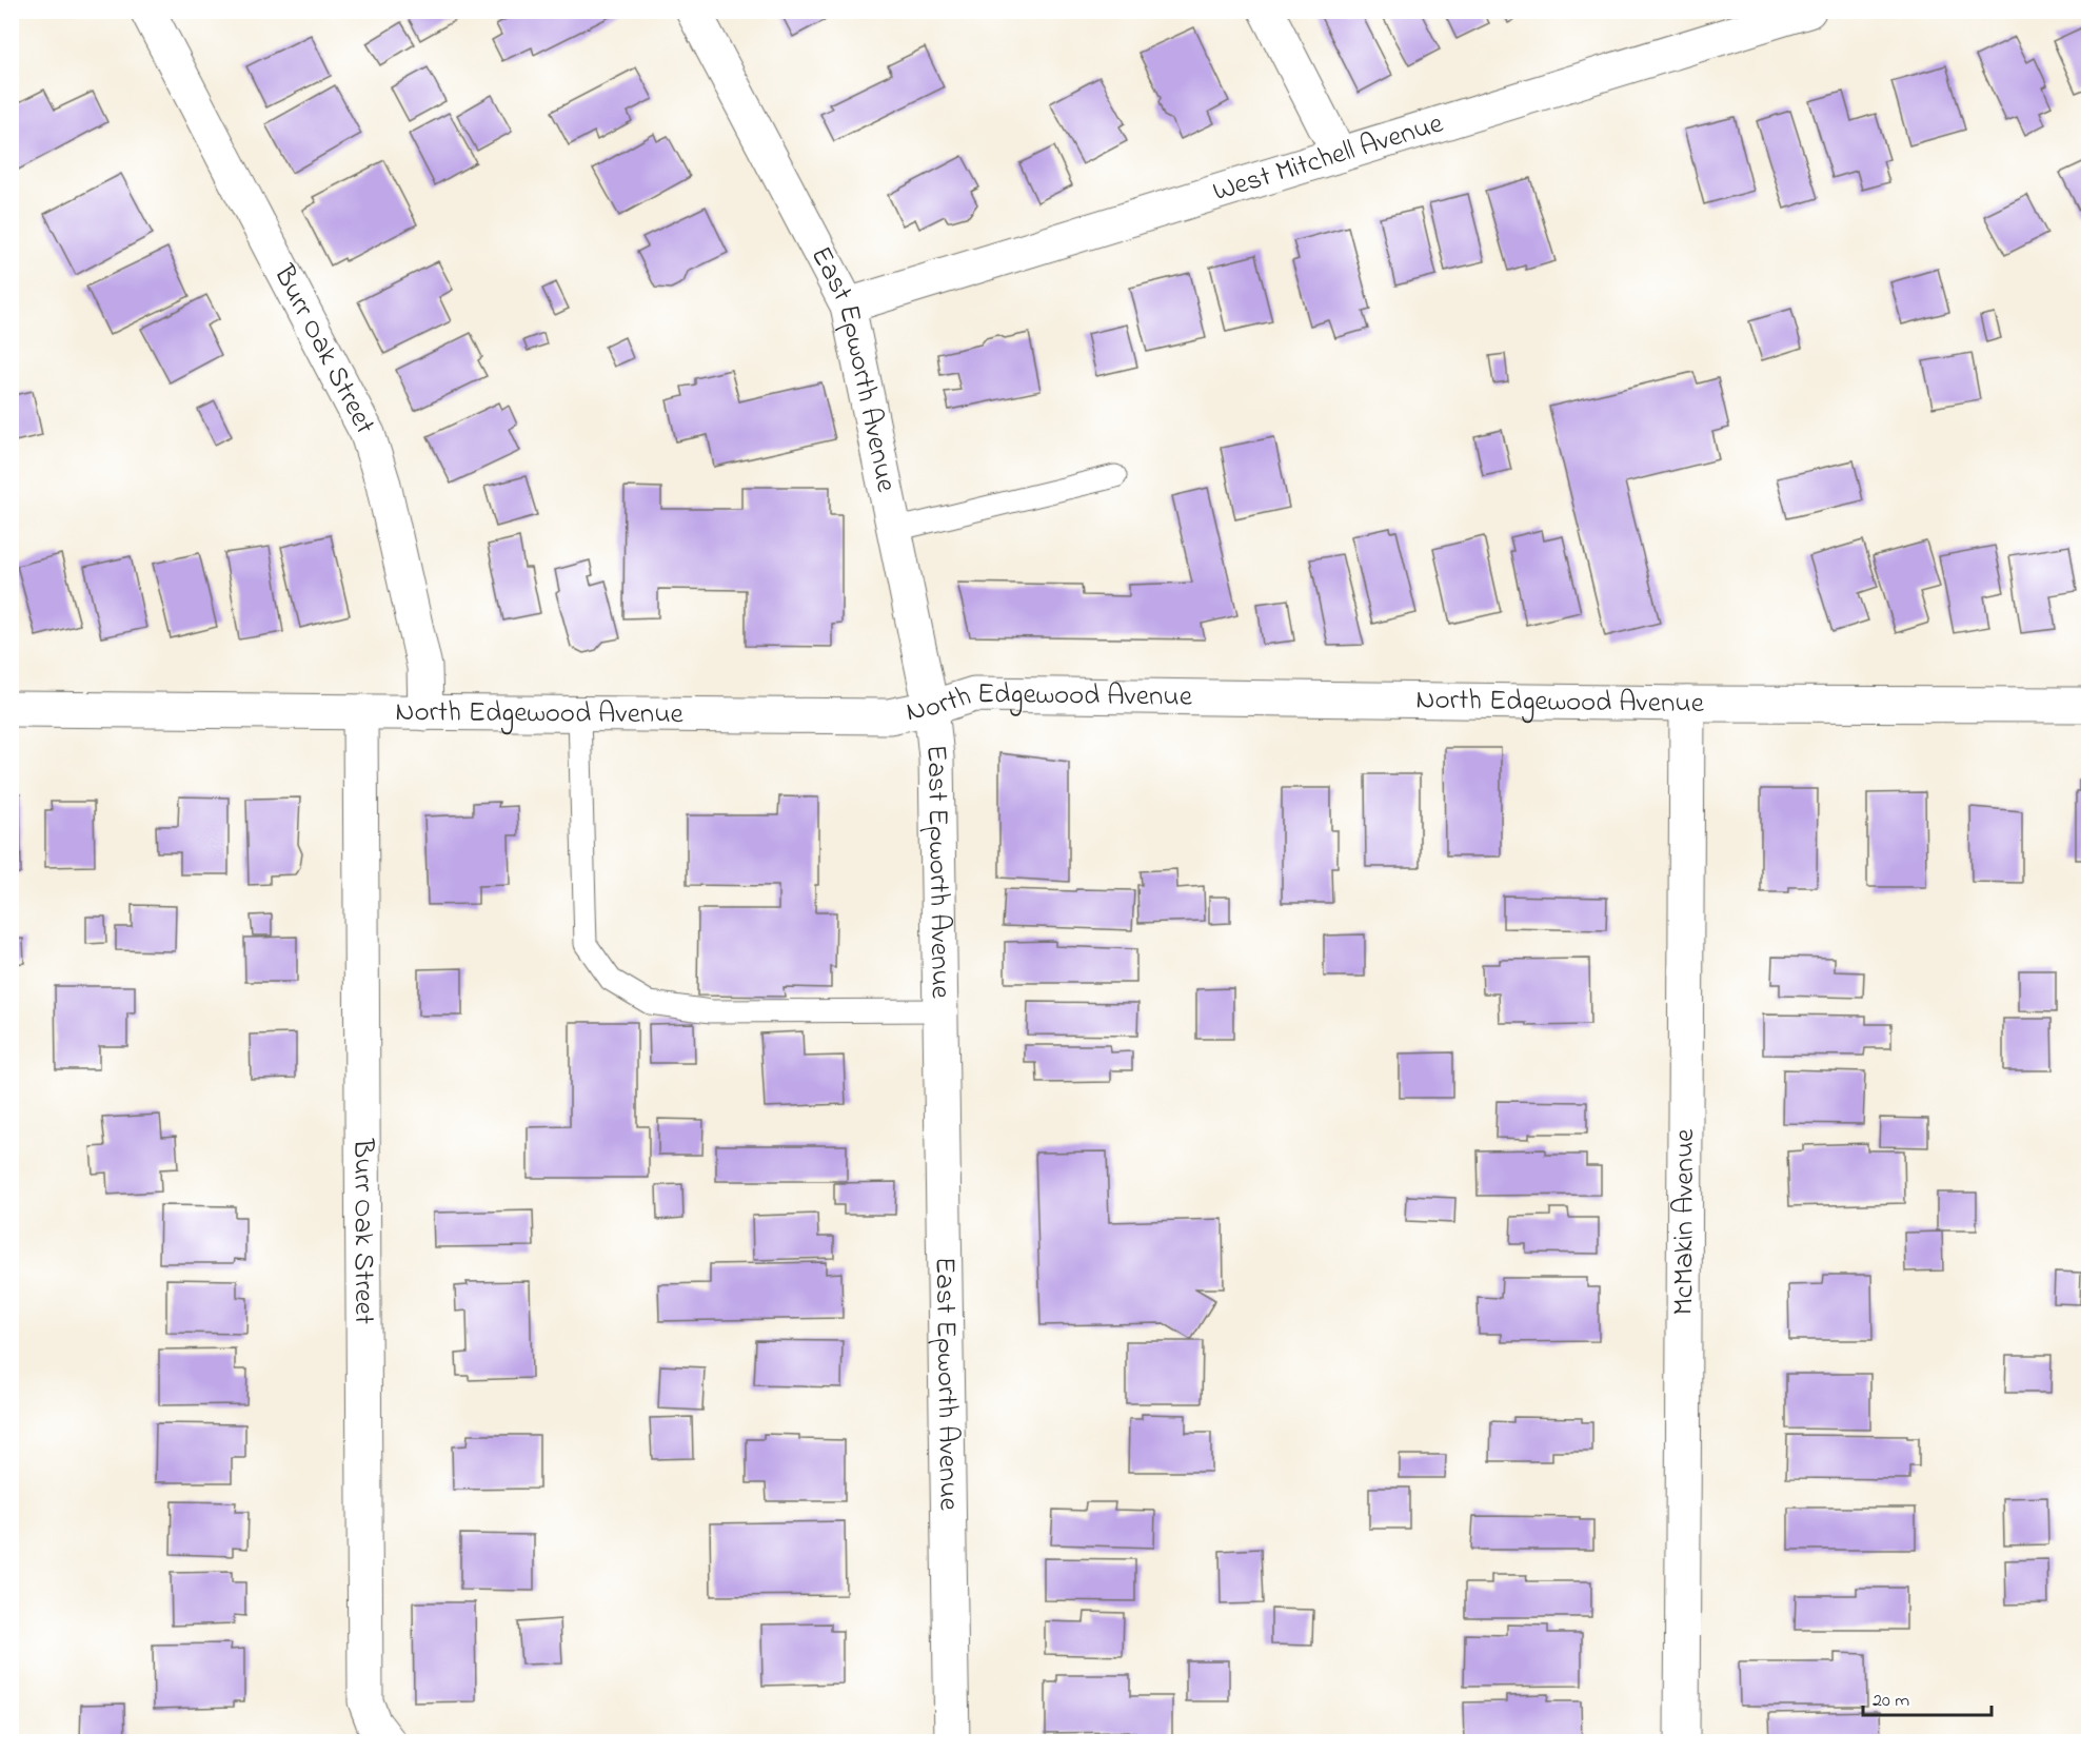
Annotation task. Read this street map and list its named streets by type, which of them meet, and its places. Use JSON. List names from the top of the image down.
{
  "streets": {
    "street": [
      "West Mitchell Avenue",
      "Burr Oak Street",
      "East Epworth Avenue",
      "North Edgewood Avenue",
      "McMakin Avenue"
    ]
  },
  "crossings": [
    ["West Mitchell Avenue", "East Epworth Avenue"],
    ["Burr Oak Street", "North Edgewood Avenue"],
    ["East Epworth Avenue", "North Edgewood Avenue"],
    ["North Edgewood Avenue", "McMakin Avenue"]
  ],
  "scale_bar": "20 m"
}
